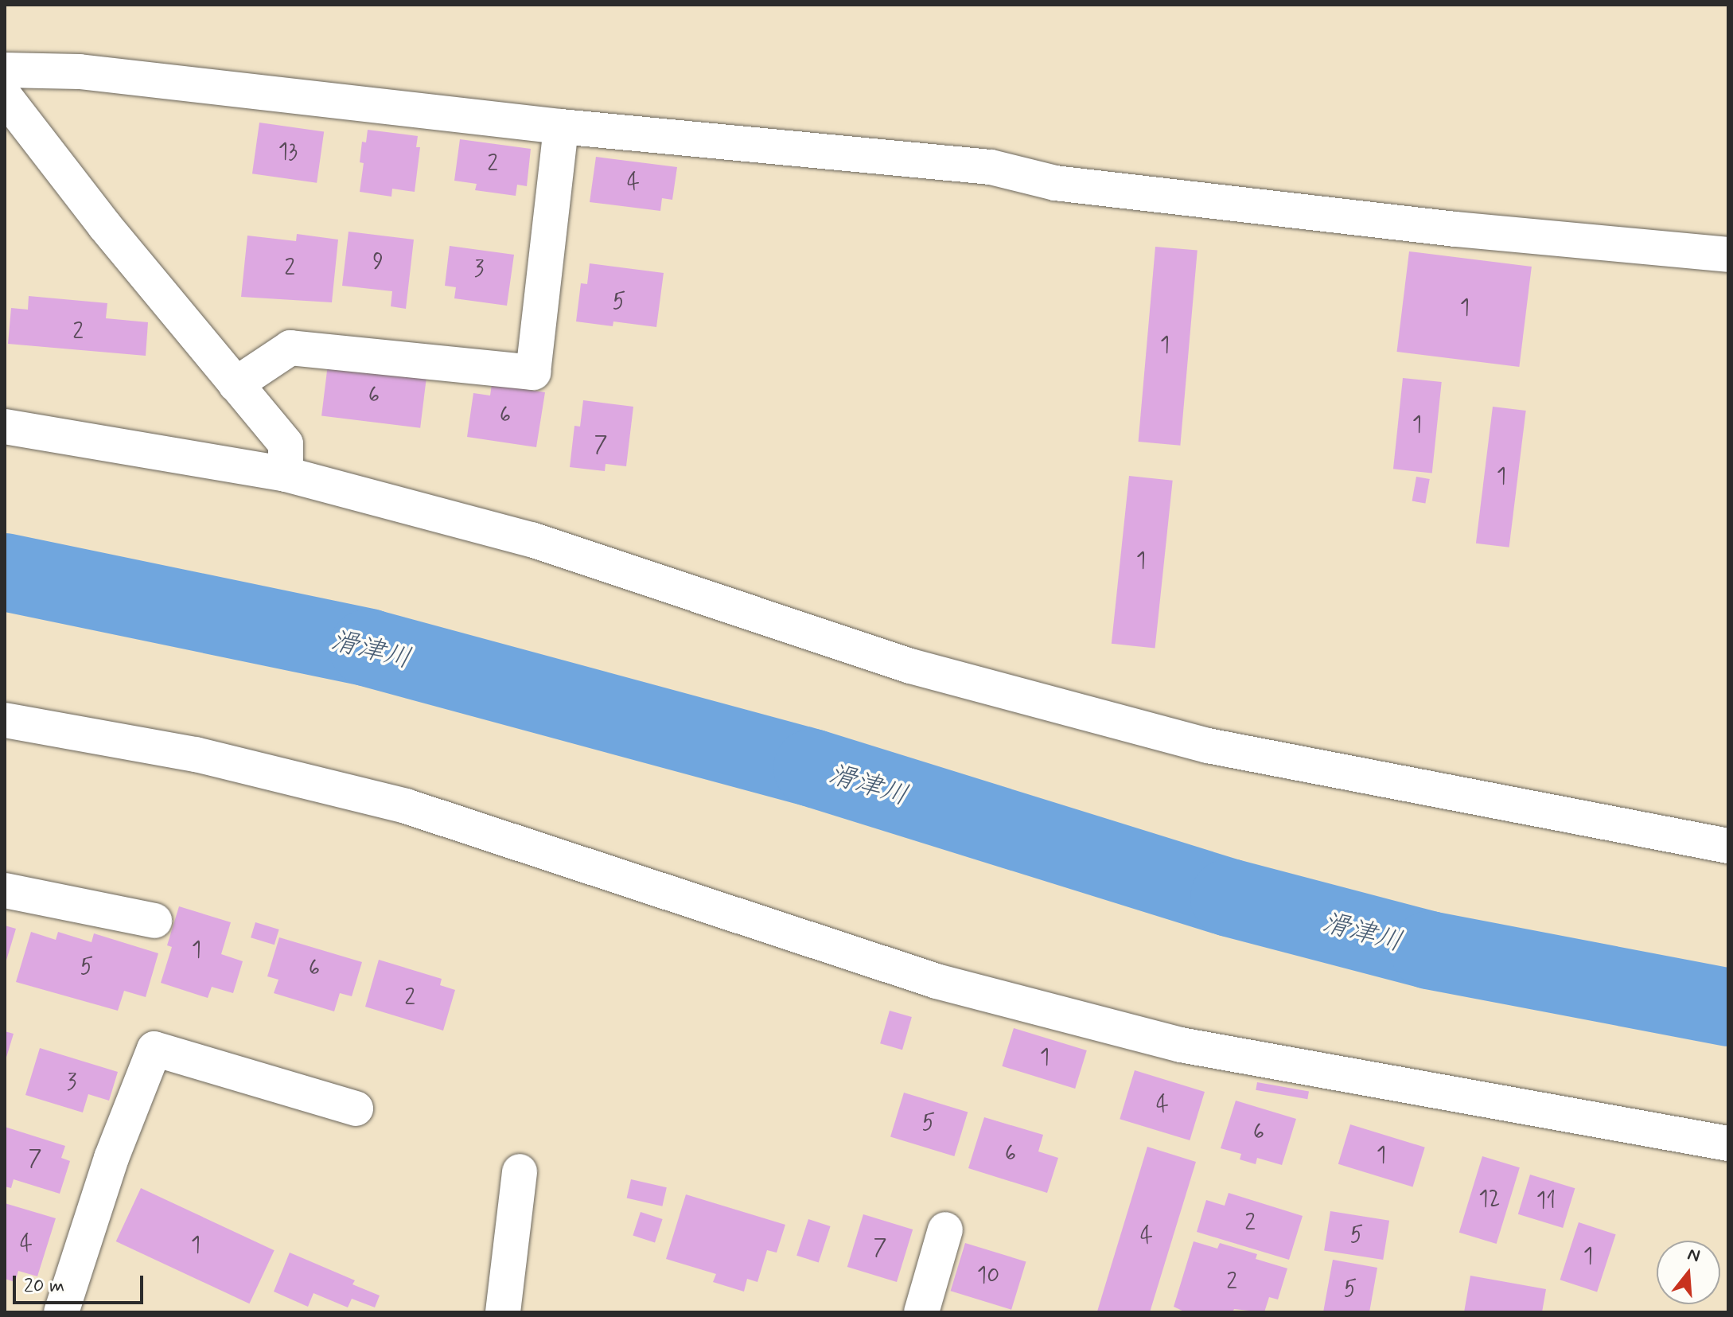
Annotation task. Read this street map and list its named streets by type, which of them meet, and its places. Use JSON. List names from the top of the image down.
{
  "water": ["滑津川"],
  "house_numbers": [
    "13",
    "2",
    "4",
    "9",
    "2",
    "3",
    "5",
    "1",
    "2",
    "1",
    "6",
    "6",
    "1",
    "7",
    "1",
    "1",
    "1",
    "5",
    "6",
    "2",
    "1",
    "3",
    "4",
    "5",
    "6",
    "6",
    "1",
    "7",
    "12",
    "11",
    "2",
    "5",
    "4",
    "4",
    "1",
    "7",
    "1",
    "10",
    "2",
    "5"
  ],
  "scale_bar": "20 m",
  "north": "top"
}
